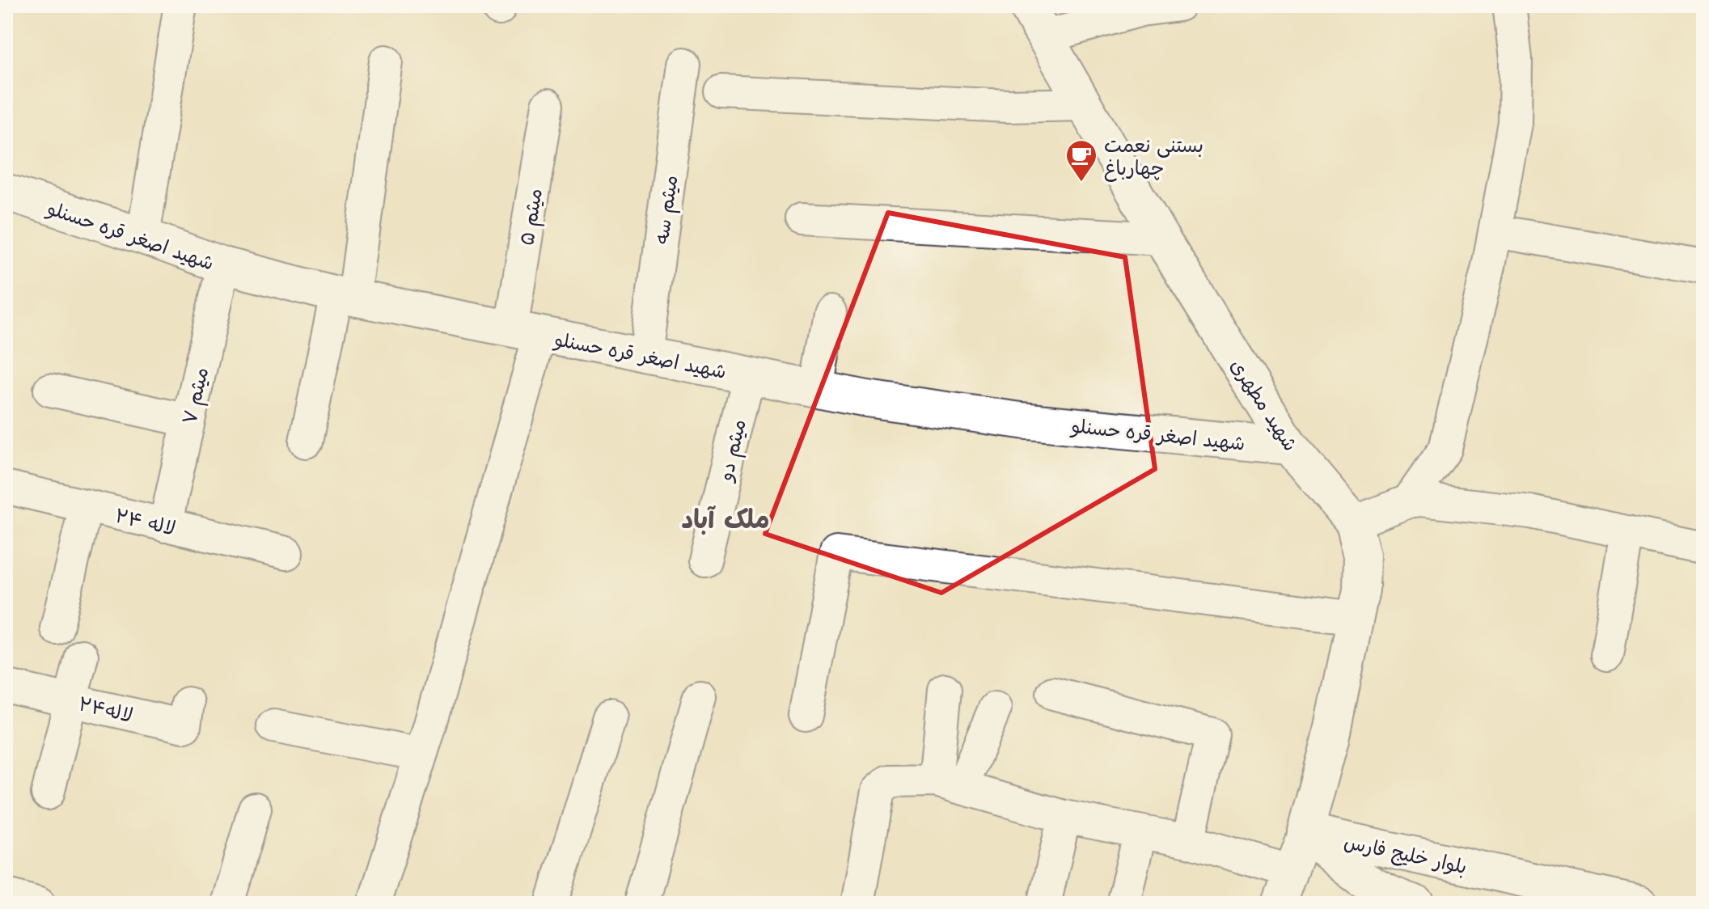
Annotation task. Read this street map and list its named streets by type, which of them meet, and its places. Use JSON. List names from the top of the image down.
{
  "streets": {
    "street": [
      "میثم سه",
      "میثم ۵",
      "شهید اصغر قره حسنلو",
      "میثم ۷",
      "شهید مطهری",
      "میثم دو",
      "لاله ۲۴",
      "لاله۲۴",
      "بلوار خلیج فارس"
    ]
  },
  "crossings": [
    ["میثم سه", "شهید اصغر قره حسنلو"],
    ["میثم ۵", "شهید اصغر قره حسنلو"],
    ["شهید اصغر قره حسنلو", "میثم ۷"],
    ["شهید اصغر قره حسنلو", "شهید مطهری"],
    ["شهید اصغر قره حسنلو", "میثم دو"],
    ["میثم ۷", "لاله ۲۴"],
    ["شهید مطهری", "بلوار خلیج فارس"]
  ],
  "districts": ["ملک آباد"],
  "places": {
    "cafe": ["بستنی نعمت چهارباغ"]
  }
}
